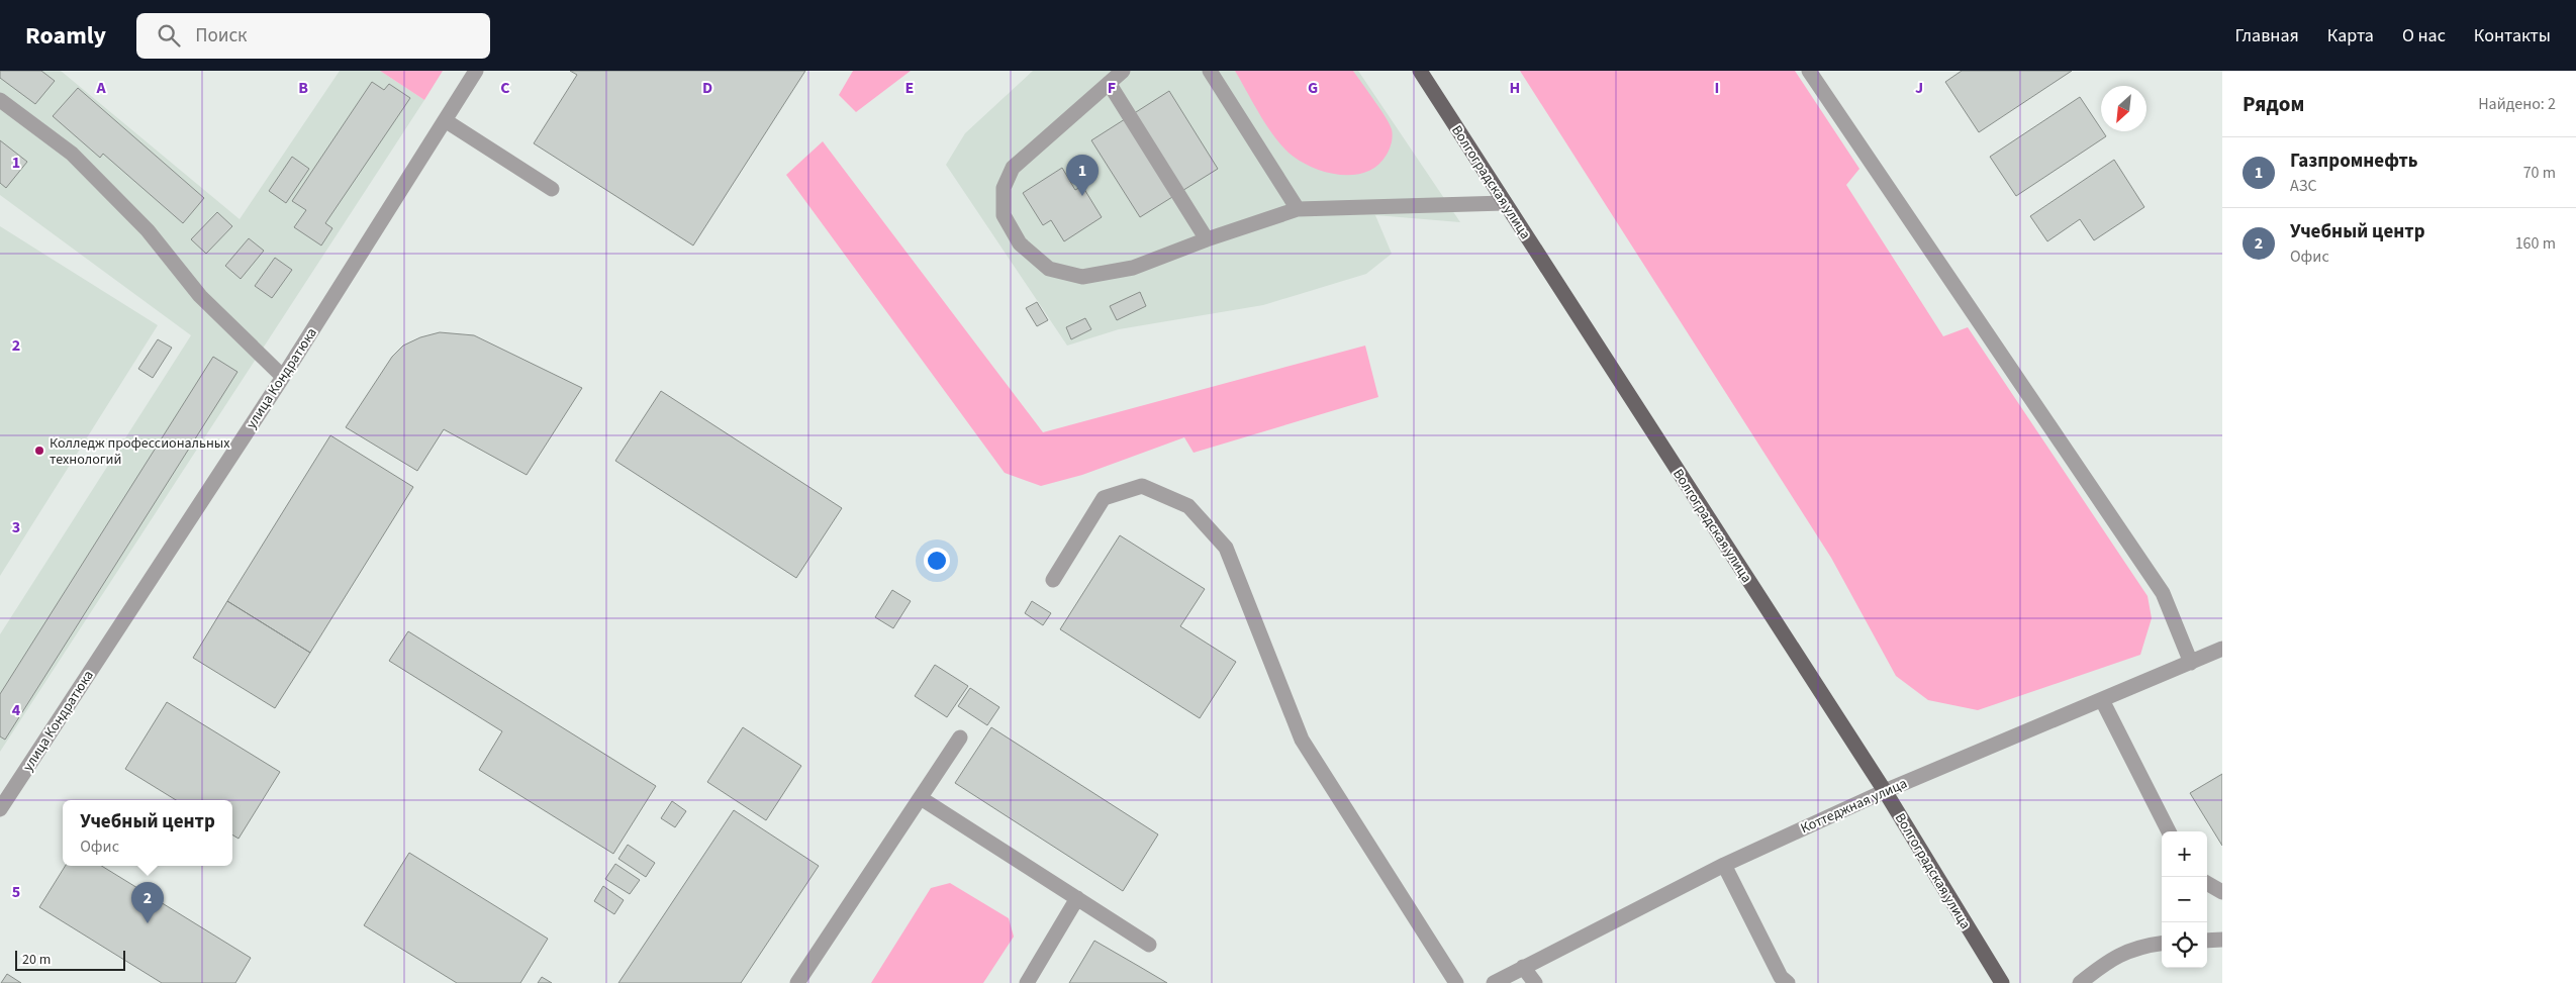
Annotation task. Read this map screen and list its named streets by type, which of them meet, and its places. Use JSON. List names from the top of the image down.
{
  "streets": {
    "main road": ["Волгоградская улица"],
    "street": ["улица Кондратюка", "Коттеджная улица"]
  },
  "crossings": [
    ["Волгоградская улица", "Коттеджная улица"]
  ],
  "places": ["Колледж профессиональных технологий"],
  "scale_bar": "20 m",
  "north": "bottom left",
  "page": {
    "header": "Roamly",
    "search": "Поиск",
    "nav": [
      "Главная",
      "Карта",
      "О нас",
      "Контакты"
    ],
    "heading": ["Рядом", "Найдено: 2"],
    "list": [
      {
        "mark": "1",
        "name": "Газпромнефть",
        "note": "АЗС",
        "value": "70 m"
      },
      {
        "mark": "2",
        "name": "Учебный центр",
        "note": "Офис",
        "value": "160 m"
      }
    ],
    "pins": ["1", "2"],
    "popup": ["Учебный центр", "Офис"],
    "map_buttons": ["+", "−"],
    "scale": "20 m"
  },
  "grid": {
    "columns": [
      "A",
      "B",
      "C",
      "D",
      "E",
      "F",
      "G",
      "H",
      "I",
      "J"
    ],
    "rows": [
      "1",
      "2",
      "3",
      "4",
      "5"
    ]
  }
}
